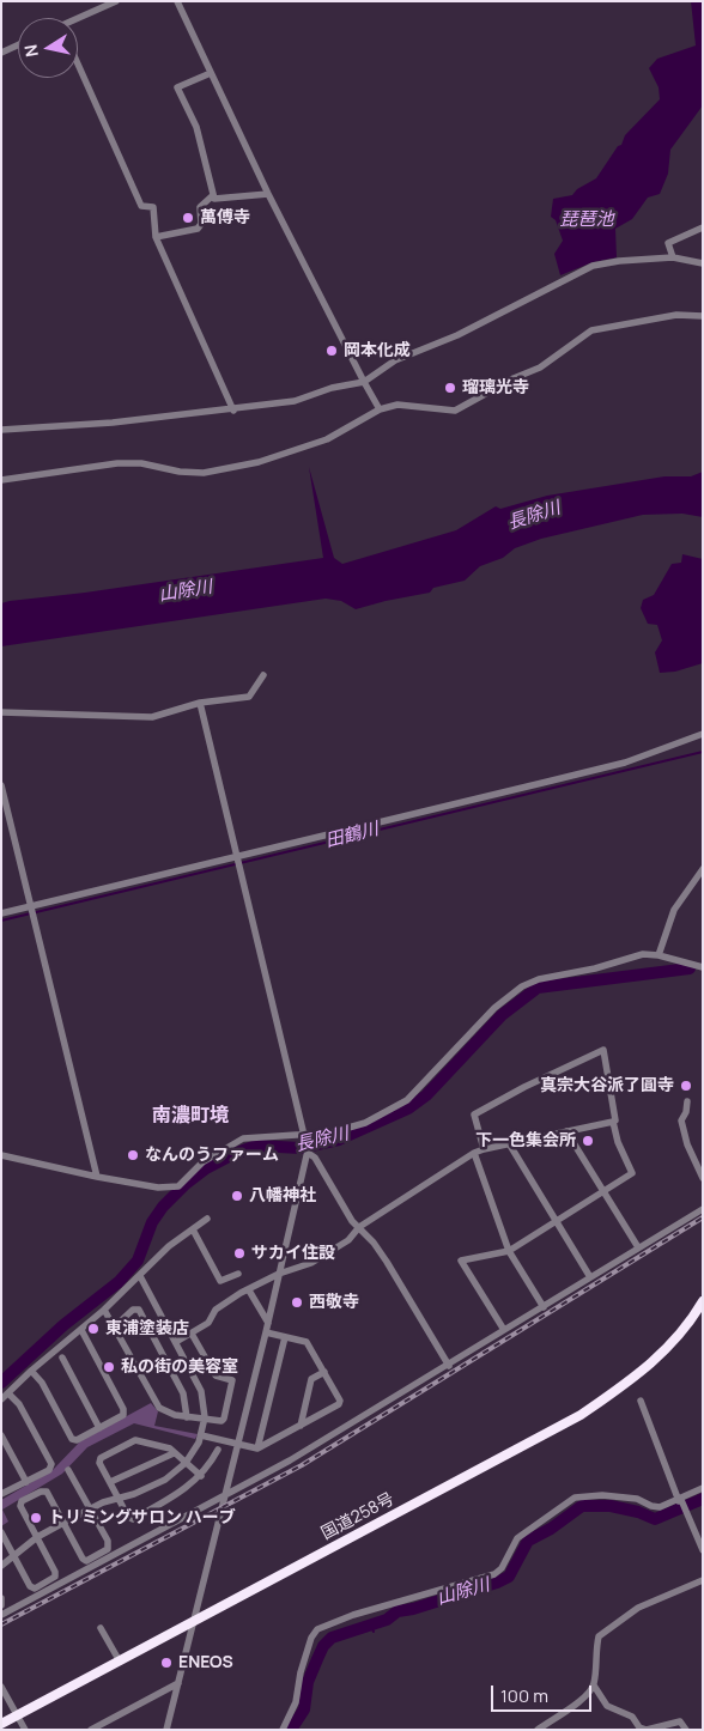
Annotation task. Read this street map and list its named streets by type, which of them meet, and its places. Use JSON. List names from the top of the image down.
{
  "streets": {
    "highway": ["国道258号"]
  },
  "districts": ["南濃町境"],
  "water": [
    "琵琶池",
    "長除川",
    "山除川",
    "田鶴川"
  ],
  "places": [
    "萬傅寺",
    "岡本化成",
    "瑠璃光寺",
    "真宗大谷派了圓寺",
    "下一色集会所",
    "なんのうファーム",
    "八幡神社",
    "サカイ住設",
    "西敬寺",
    "東浦塗装店",
    "私の街の美容室",
    "トリミングサロン ハーブ",
    "ENEOS"
  ],
  "scale_bar": "100 m",
  "north": "left"
}
